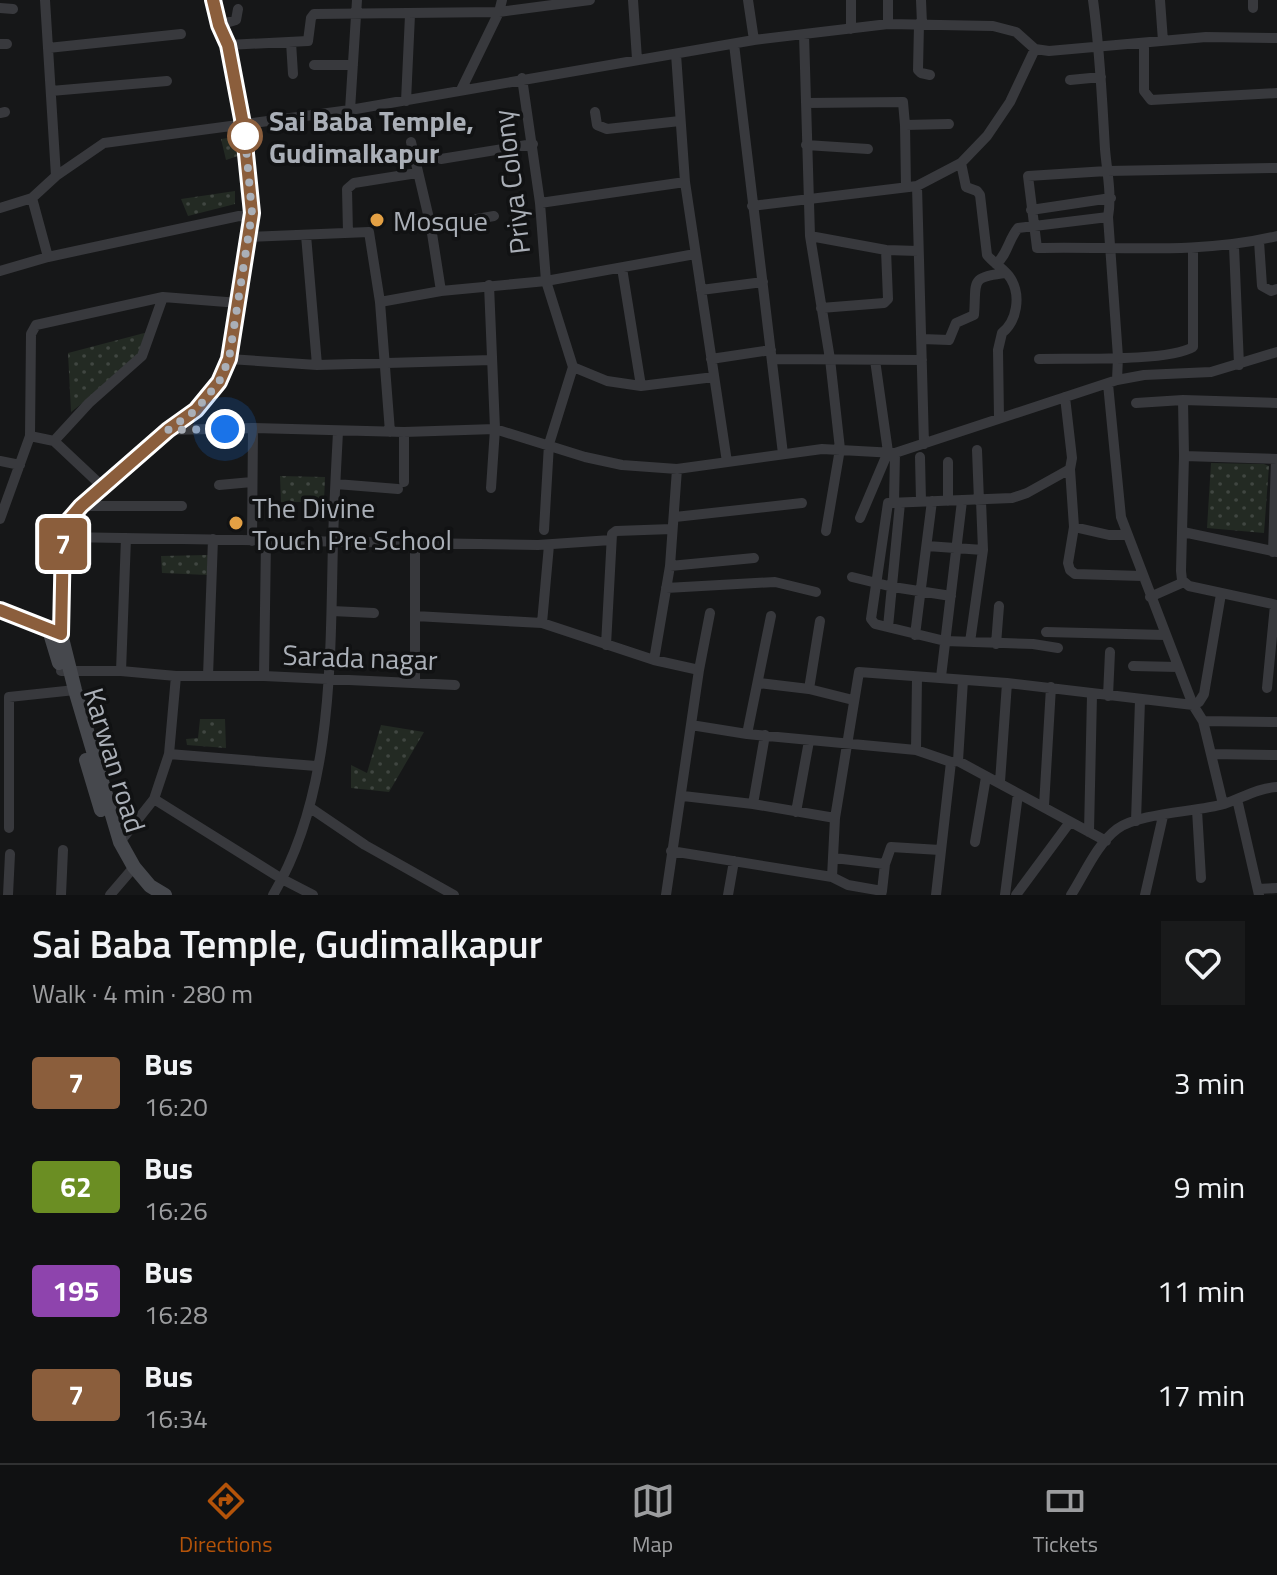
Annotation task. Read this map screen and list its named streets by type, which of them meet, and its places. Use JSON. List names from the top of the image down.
{
  "streets": {
    "street": ["Priya Colony", "Sarada nagar", "Karwan road"]
  },
  "crossings": [
    ["Sarada nagar", "Karwan road"]
  ],
  "places": ["Sai Baba Temple, Gudimalkapur", "Mosque", "The Divine Touch Pre School"],
  "lines": ["bus line 7"],
  "page": {
    "on_map": "7",
    "heading": ["Sai Baba Temple, Gudimalkapur", "Walk · 4 min · 280 m"],
    "list": [
      {
        "mark": "7",
        "name": "Bus",
        "note": "16:20",
        "value": "3 min"
      },
      {
        "mark": "62",
        "name": "Bus",
        "note": "16:26",
        "value": "9 min"
      },
      {
        "mark": "195",
        "name": "Bus",
        "note": "16:28",
        "value": "11 min"
      },
      {
        "mark": "7",
        "name": "Bus",
        "note": "16:34",
        "value": "17 min"
      }
    ],
    "tabs": ["Directions", "Map", "Tickets"]
  }
}
